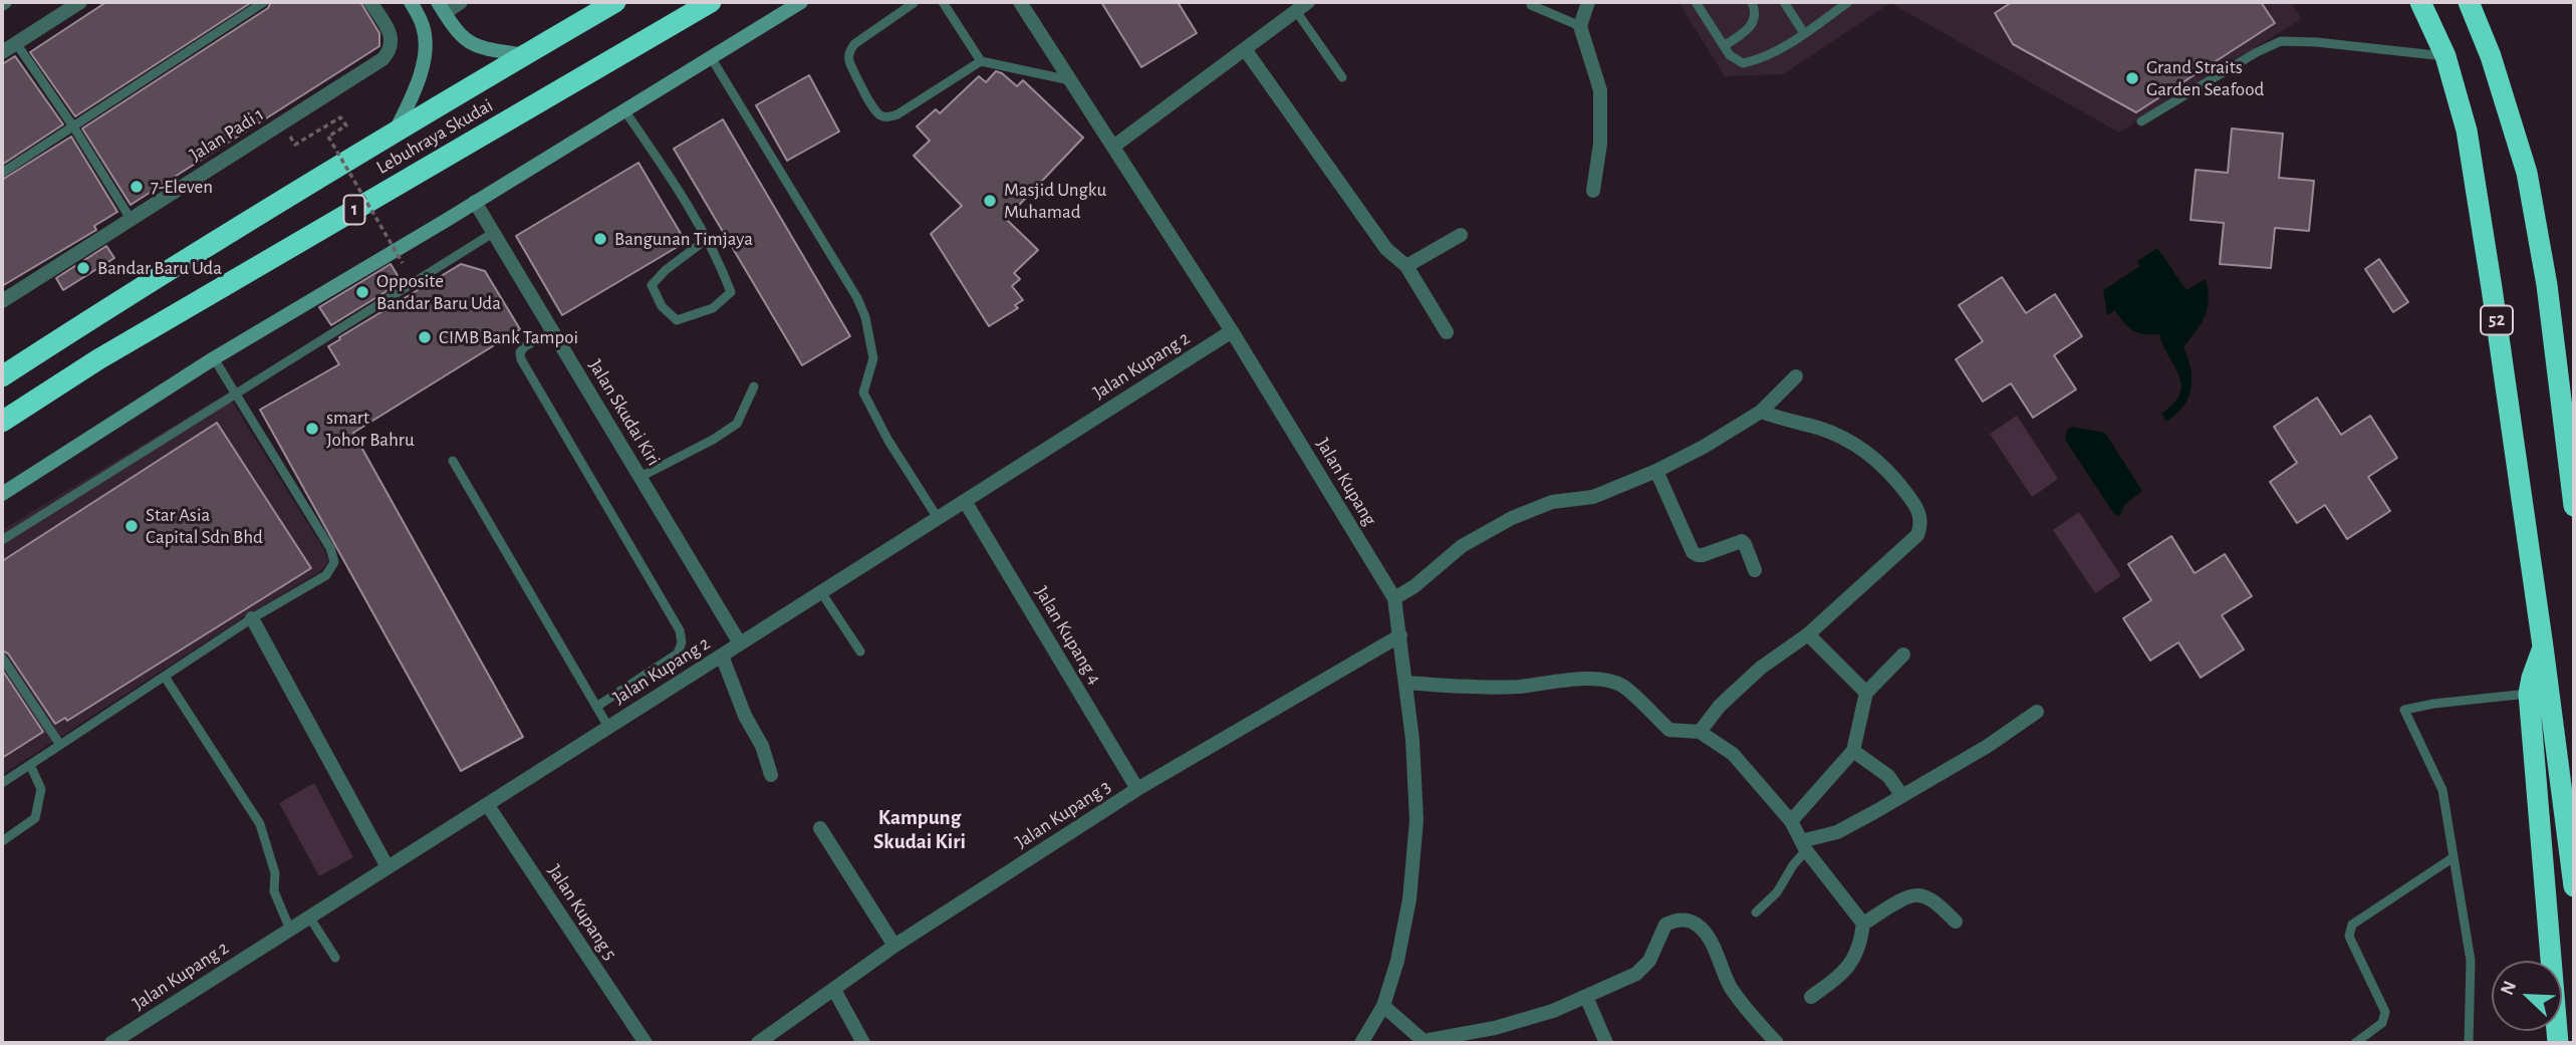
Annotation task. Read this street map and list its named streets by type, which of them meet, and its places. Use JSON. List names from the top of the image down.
{
  "streets": {
    "highway": ["Lebuhraya Skudai", "1", "52"],
    "street": [
      "Jalan Padi 1",
      "Jalan Kupang 2",
      "Jalan Skudai Kiri",
      "Jalan Kupang",
      "Jalan Kupang 4",
      "Jalan Kupang 3",
      "Jalan Kupang 5"
    ]
  },
  "crossings": [
    ["Jalan Kupang 2", "Jalan Skudai Kiri"],
    ["Jalan Kupang 2", "Jalan Kupang"],
    ["Jalan Kupang 2", "Jalan Kupang 4"],
    ["Jalan Kupang 2", "Jalan Kupang 5"],
    ["Jalan Kupang", "Jalan Kupang 3"],
    ["Jalan Kupang 4", "Jalan Kupang 3"]
  ],
  "districts": ["Kampung Skudai Kiri"],
  "places": [
    "Grand Straits Garden Seafood",
    "7-Eleven",
    "Masjid Ungku Muhamad",
    "Bangunan Timjaya",
    "Bandar Baru Uda",
    "Opposite Bandar Baru Uda",
    "CIMB Bank Tampoi",
    "smart Johor Bahru",
    "Star Asia Capital Sdn Bhd"
  ],
  "north": "top left"
}
